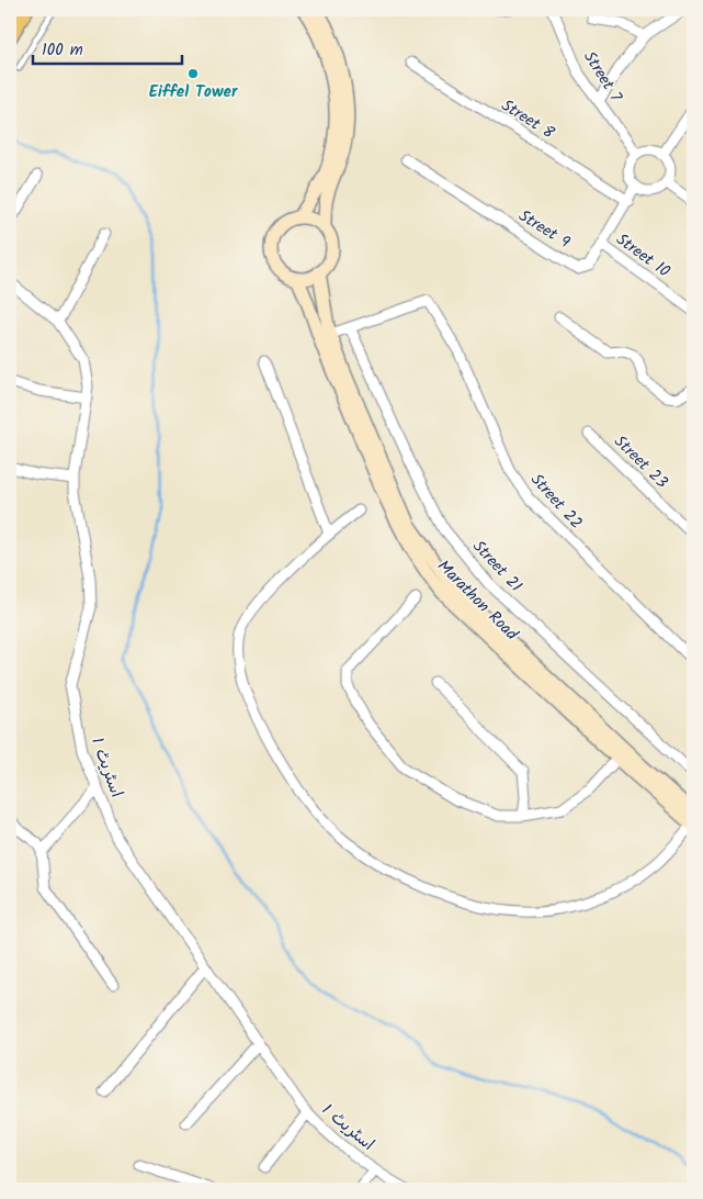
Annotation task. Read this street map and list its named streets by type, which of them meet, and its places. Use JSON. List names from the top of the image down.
{
  "streets": {
    "main road": ["Marathon Road"],
    "street": [
      "Street 7",
      "Street 8",
      "Street 9",
      "Street 10",
      "Street 23",
      "Street 22",
      "Street 21",
      "اسٹریٹ 1"
    ]
  },
  "crossings": [
    ["Street 7", "Street 9"],
    ["Street 8", "Street 9"],
    ["Street 9", "Street 10"],
    ["Street 22", "Street 21"]
  ],
  "places": ["Eiffel Tower"],
  "scale_bar": "100 m"
}
